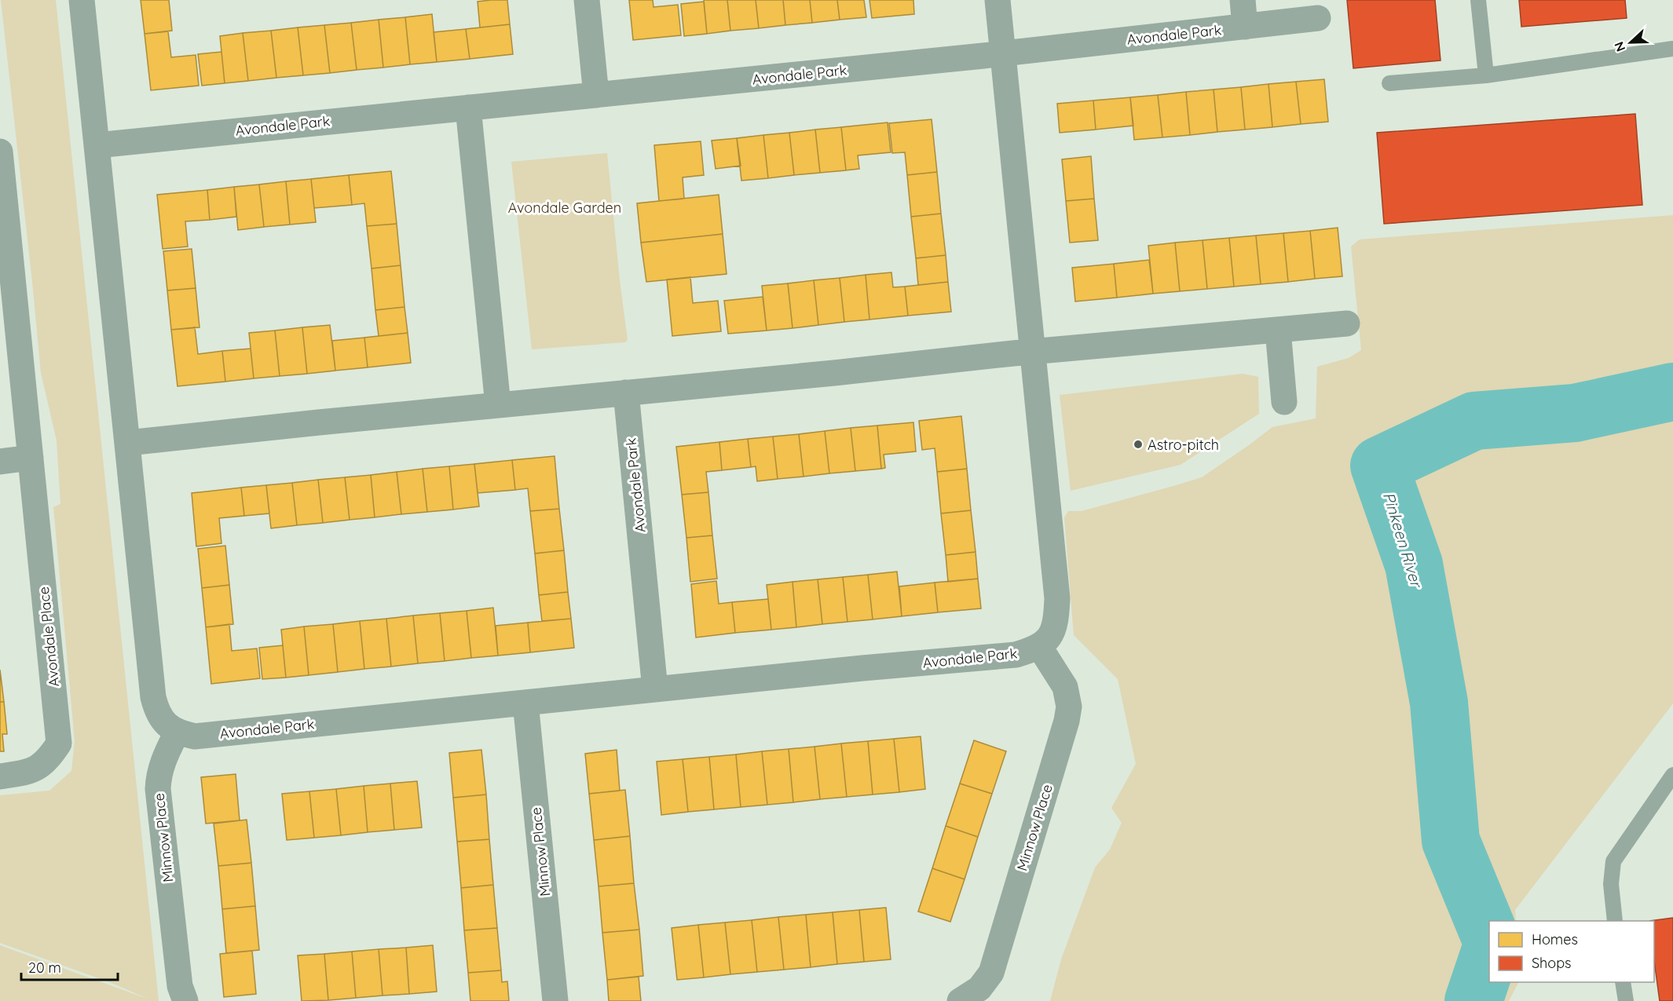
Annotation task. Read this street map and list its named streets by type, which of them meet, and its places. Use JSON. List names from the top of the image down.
{
  "streets": {
    "street": ["Avondale Park", "Avondale Place", "Minnow Place"]
  },
  "crossings": [
    ["Avondale Park", "Minnow Place"]
  ],
  "water": ["Pinkeen River"],
  "parks": ["Avondale Garden"],
  "places": ["Astro-pitch"],
  "legend": ["Homes", "Shops"],
  "scale_bar": "20 m",
  "north": "left"
}
